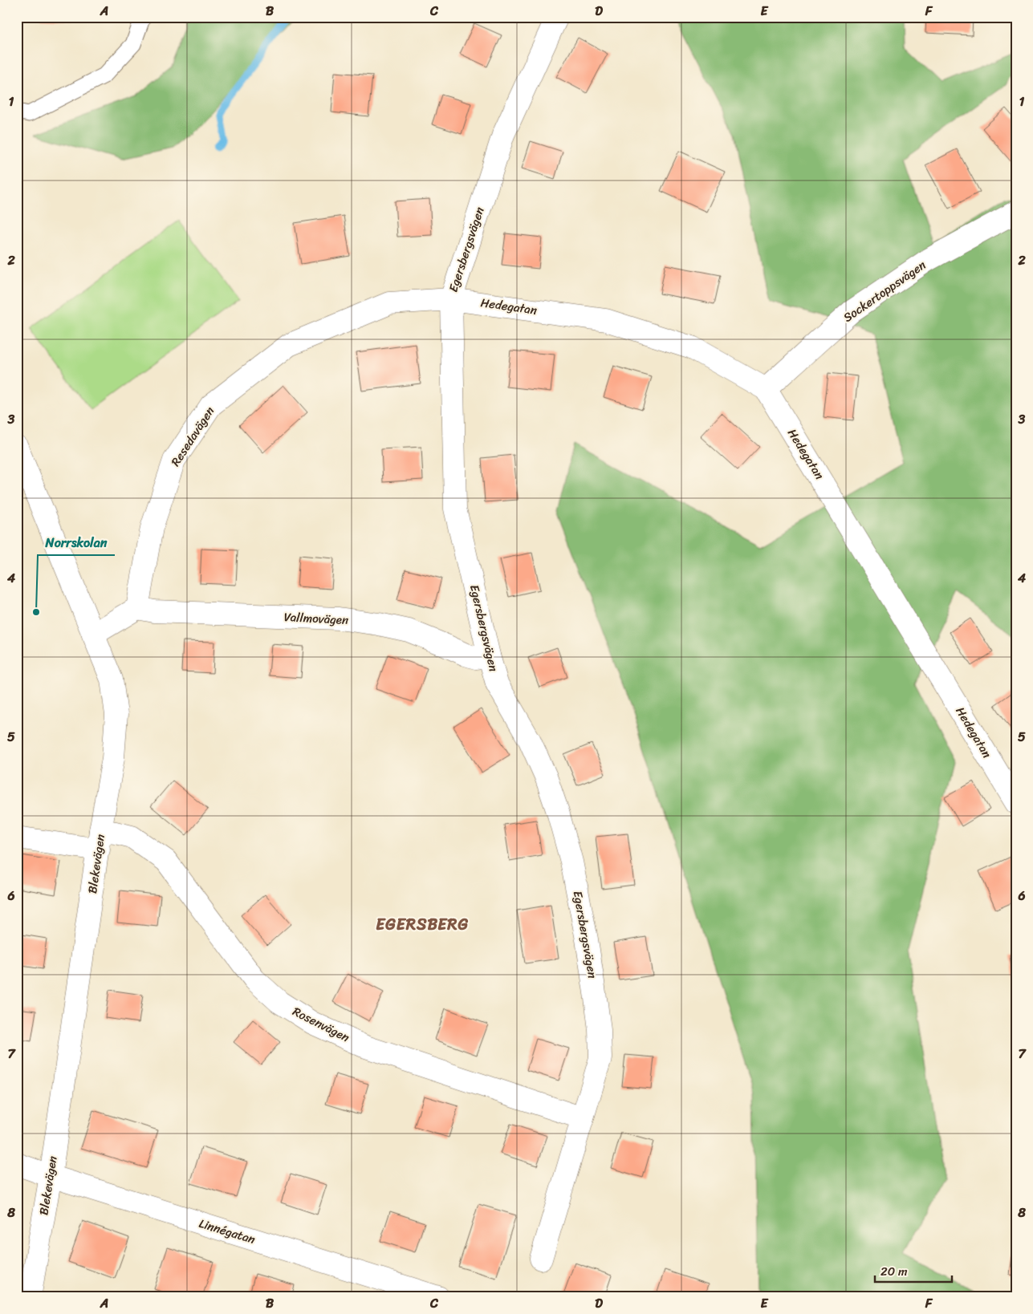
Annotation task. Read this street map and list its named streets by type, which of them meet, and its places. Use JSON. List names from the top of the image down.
{
  "streets": {
    "street": [
      "Egersbergsvägen",
      "Sockertoppsvägen",
      "Hedegatan",
      "Resedavägen",
      "Vallmovägen",
      "Blekevägen",
      "Rosenvägen",
      "Linnégatan"
    ]
  },
  "crossings": [
    ["Egersbergsvägen", "Hedegatan"],
    ["Egersbergsvägen", "Resedavägen"],
    ["Egersbergsvägen", "Vallmovägen"],
    ["Egersbergsvägen", "Rosenvägen"],
    ["Sockertoppsvägen", "Hedegatan"],
    ["Hedegatan", "Resedavägen"],
    ["Resedavägen", "Vallmovägen"],
    ["Blekevägen", "Rosenvägen"],
    ["Blekevägen", "Linnégatan"]
  ],
  "districts": ["EGERSBERG"],
  "places": ["Norrskolan"],
  "scale_bar": "20 m",
  "grid": {
    "columns": [
      "A",
      "B",
      "C",
      "D",
      "E",
      "F"
    ],
    "rows": [
      "1",
      "2",
      "3",
      "4",
      "5",
      "6",
      "7",
      "8"
    ]
  }
}
